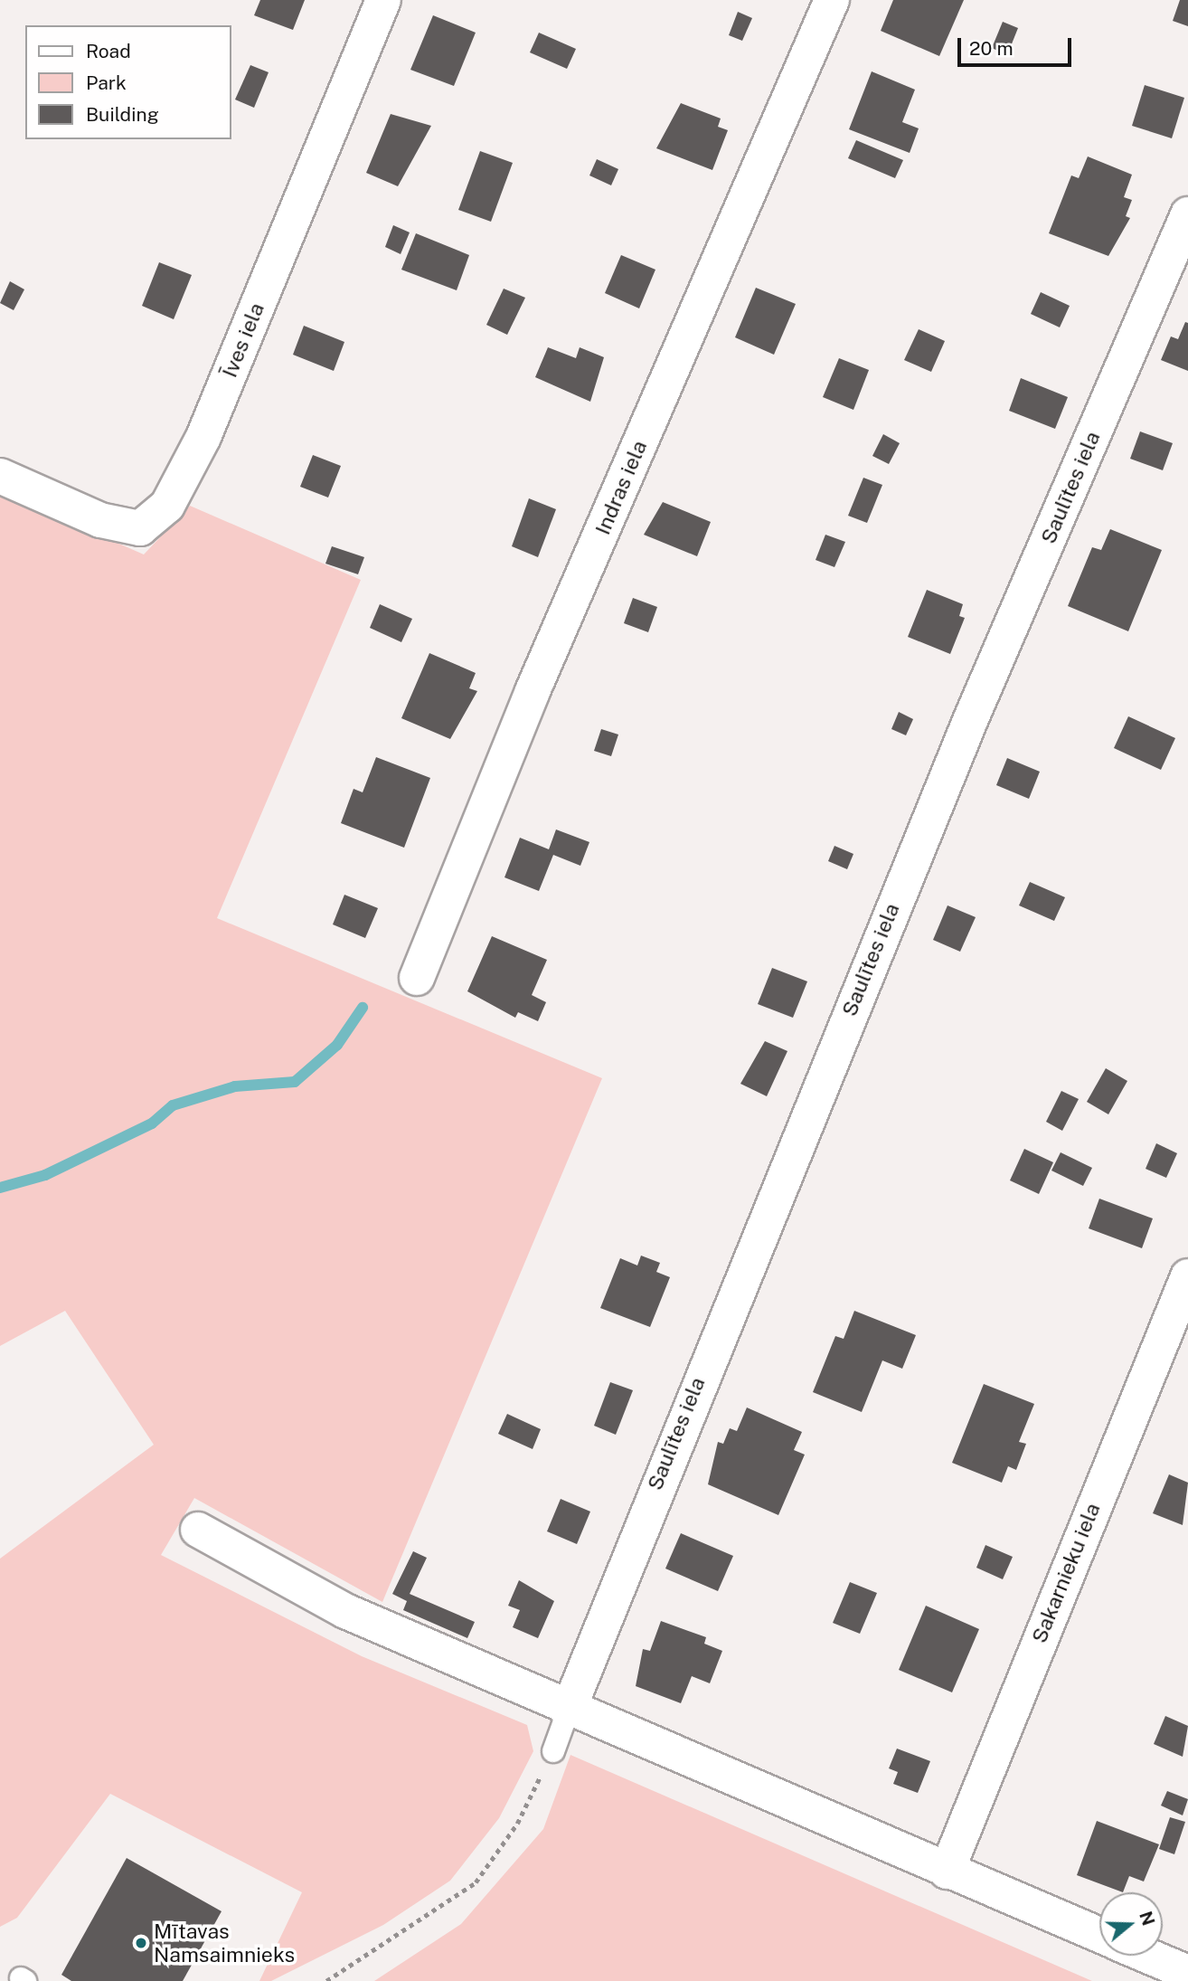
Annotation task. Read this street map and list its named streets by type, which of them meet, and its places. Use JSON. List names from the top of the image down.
{
  "streets": {
    "street": [
      "Īves iela",
      "Indras iela",
      "Saulītes iela",
      "Sakarnieku iela"
    ]
  },
  "places": ["Mītavas Namsaimnieks"],
  "legend": ["Road", "Park", "Building"],
  "scale_bar": "20 m",
  "north": "right"
}
